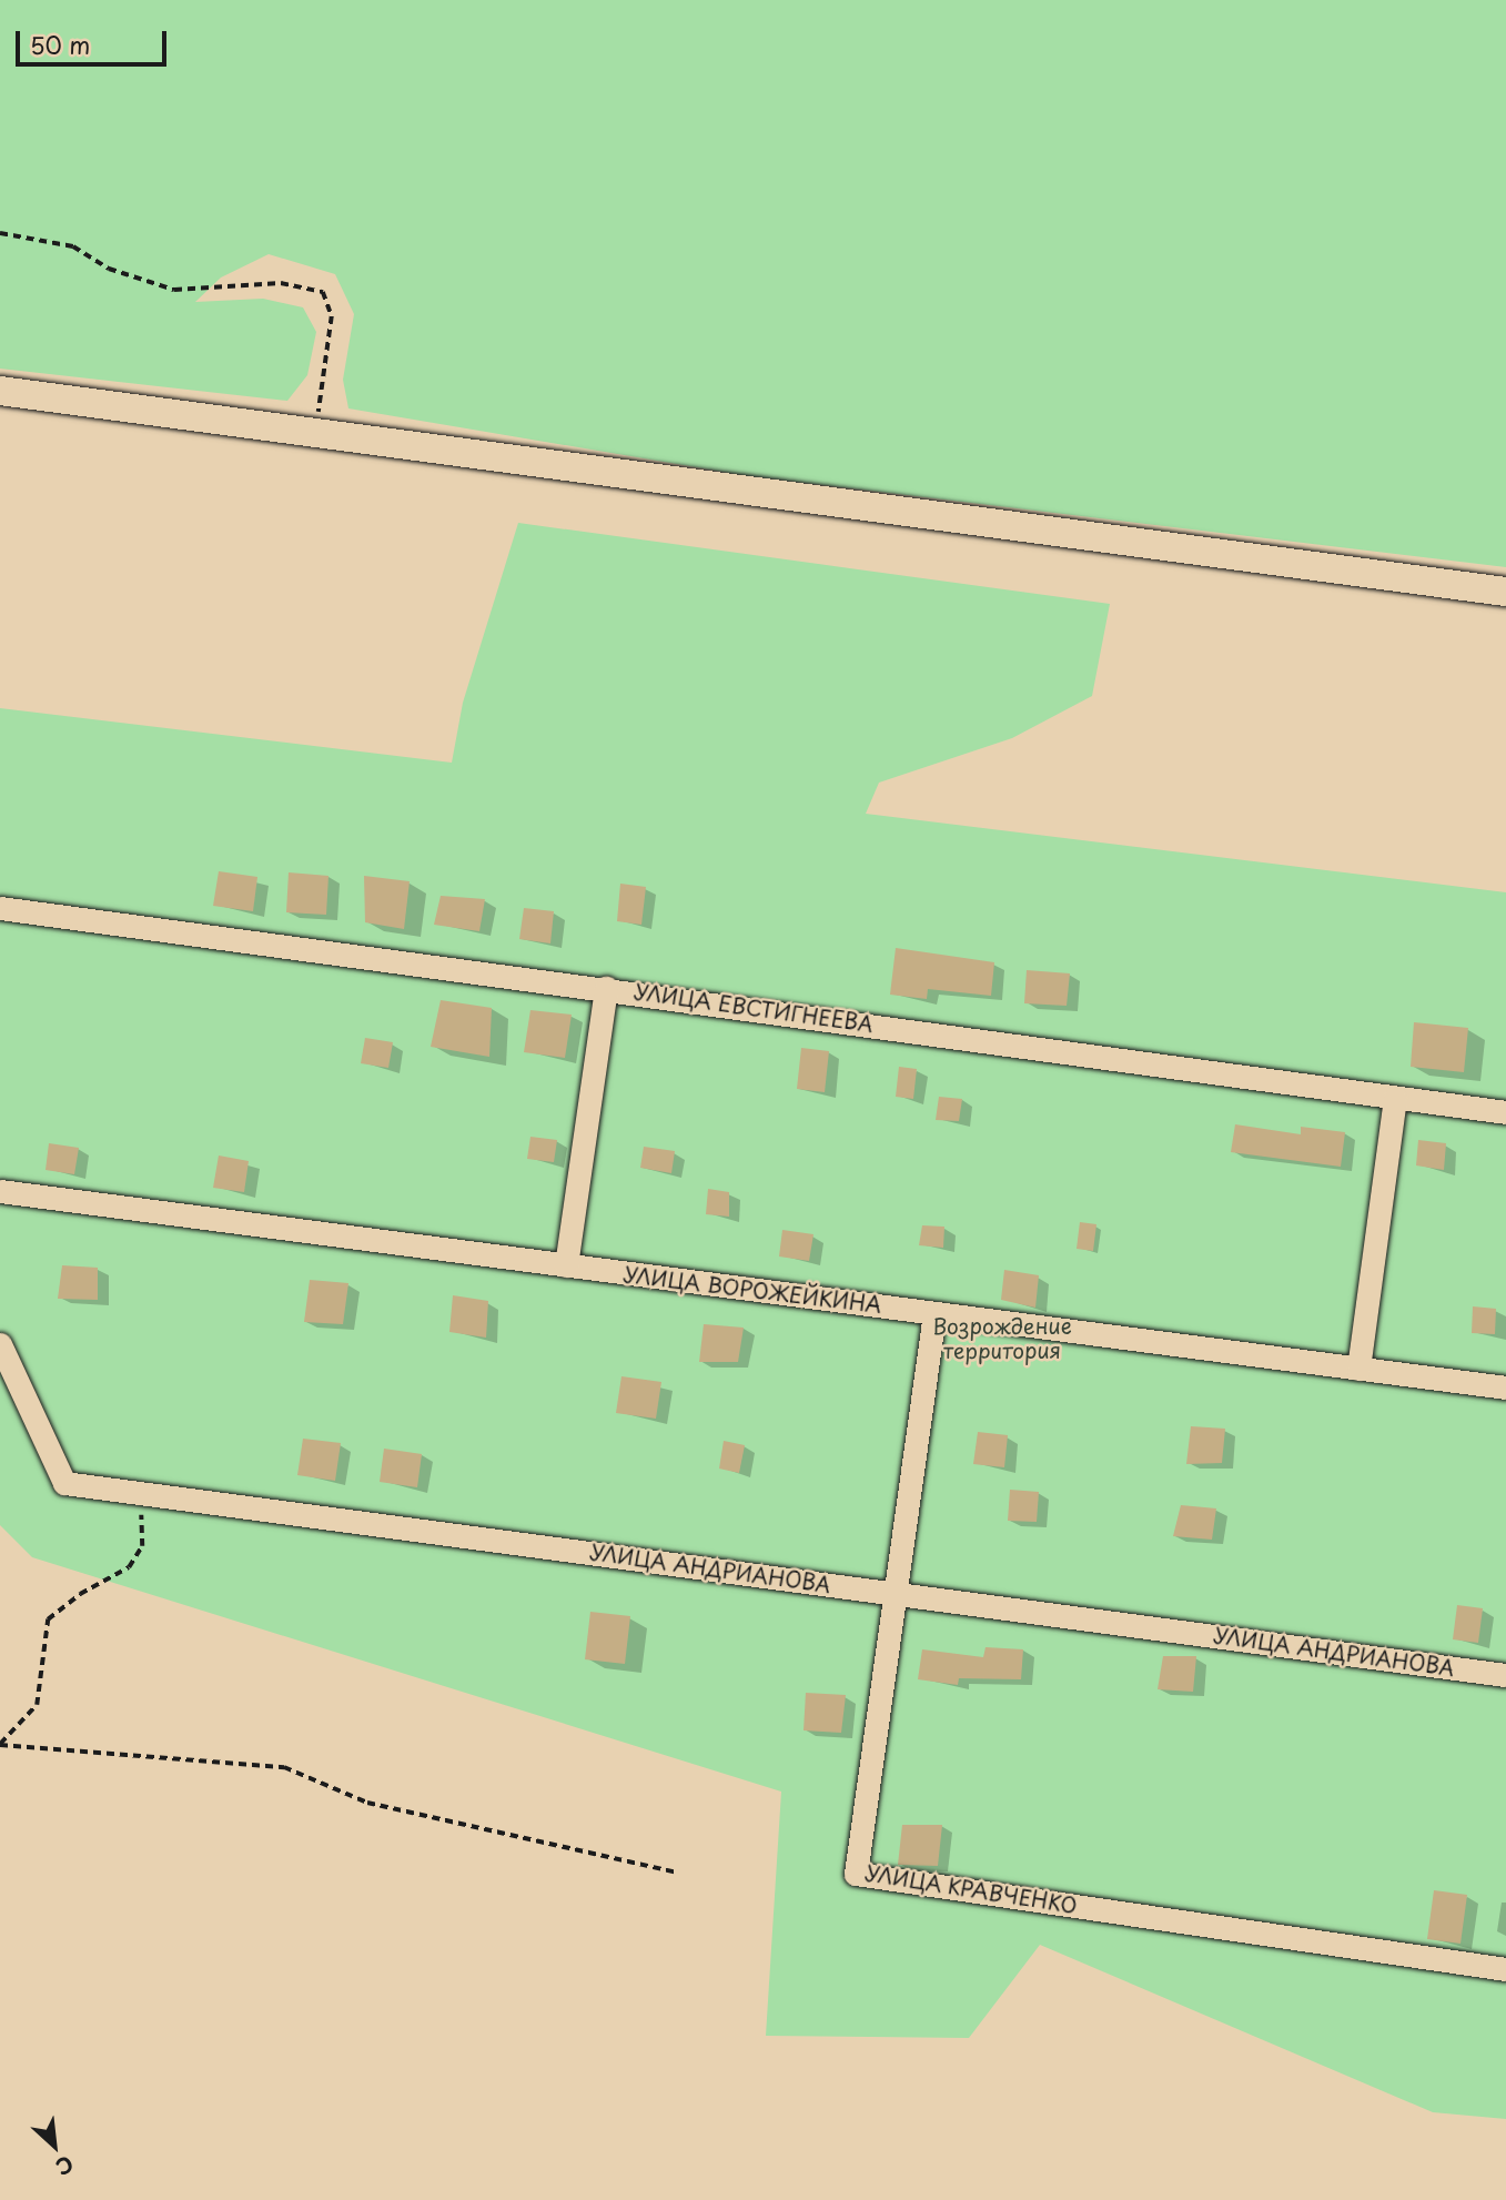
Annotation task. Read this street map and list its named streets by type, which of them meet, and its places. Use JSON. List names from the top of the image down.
{
  "streets": {
    "street": [
      "УЛИЦА ЕВСТИГНЕЕВА",
      "УЛИЦА ВОРОЖЕЙКИНА",
      "УЛИЦА АНДРИАНОВА",
      "УЛИЦА КРАВЧЕНКО"
    ]
  },
  "crossings": [
    ["УЛИЦА ВОРОЖЕЙКИНА", "УЛИЦА КРАВЧЕНКО"],
    ["УЛИЦА АНДРИАНОВА", "УЛИЦА КРАВЧЕНКО"]
  ],
  "parks": ["Возрождение территория"],
  "scale_bar": "50 m",
  "north": "bottom right"
}
